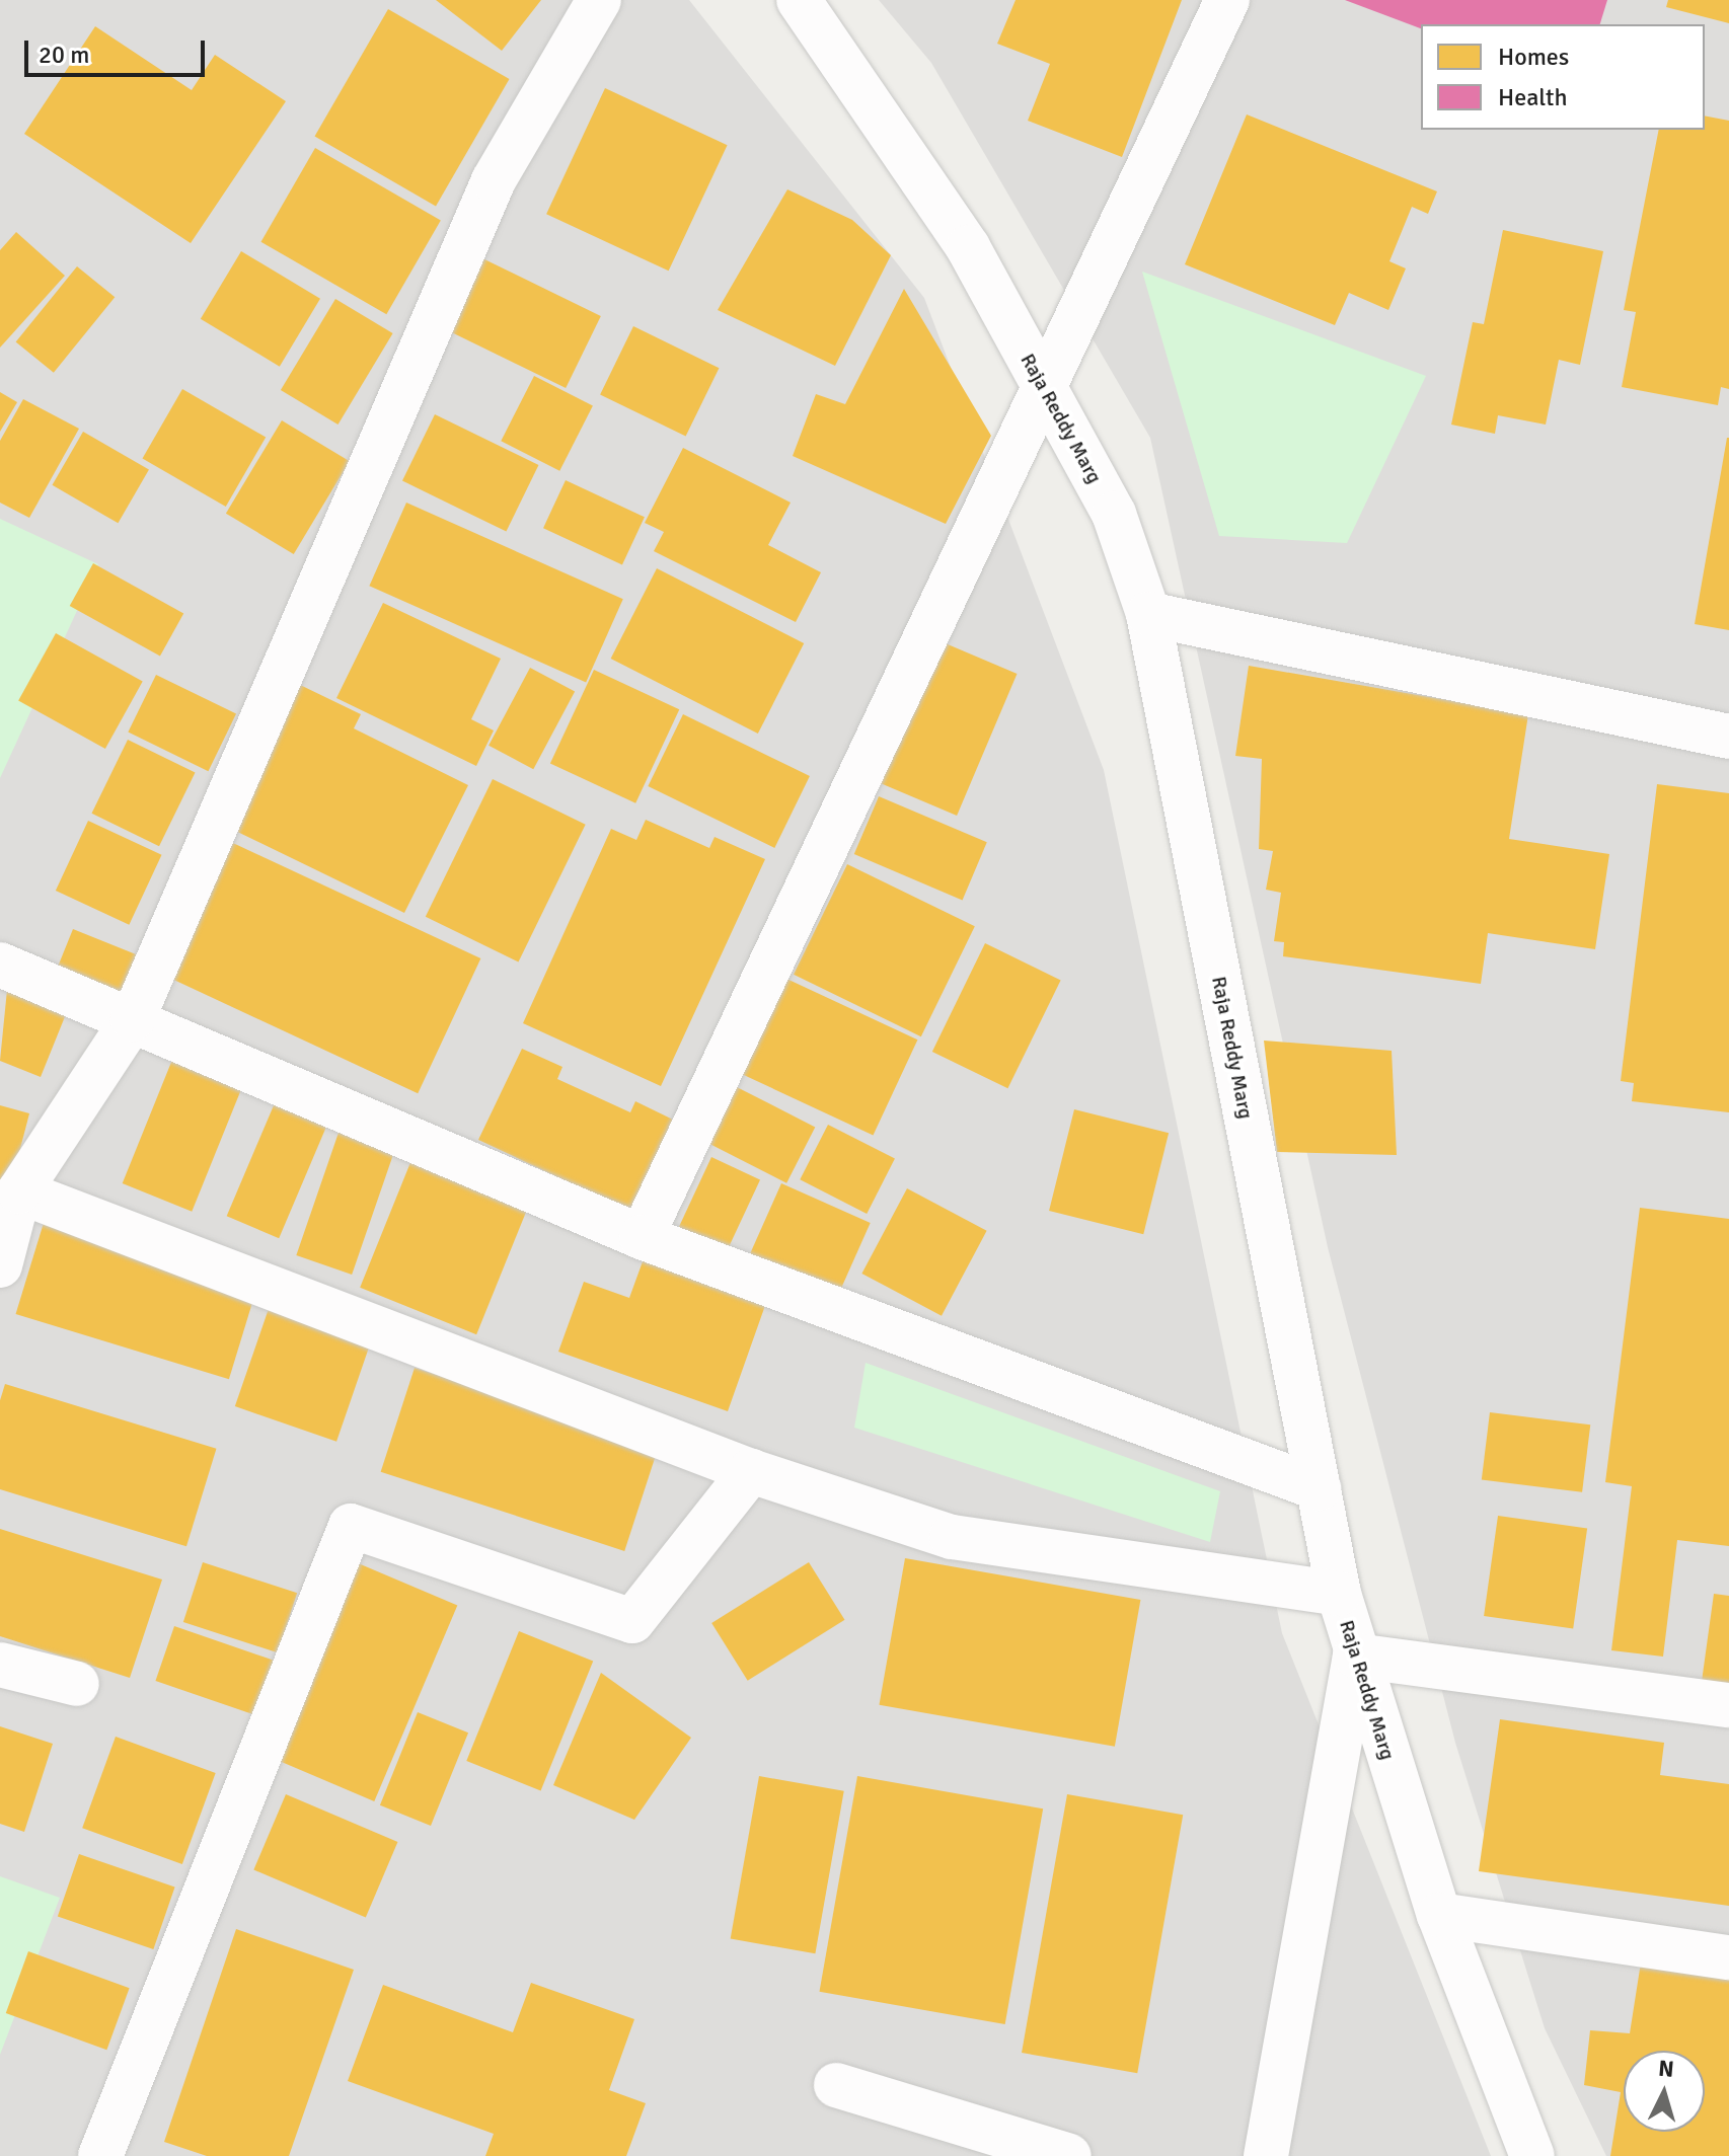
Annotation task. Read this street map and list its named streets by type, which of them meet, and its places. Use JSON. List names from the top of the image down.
{
  "streets": {
    "street": ["Raja Reddy Marg"]
  },
  "legend": ["Homes", "Health"],
  "scale_bar": "20 m",
  "north": "top"
}
